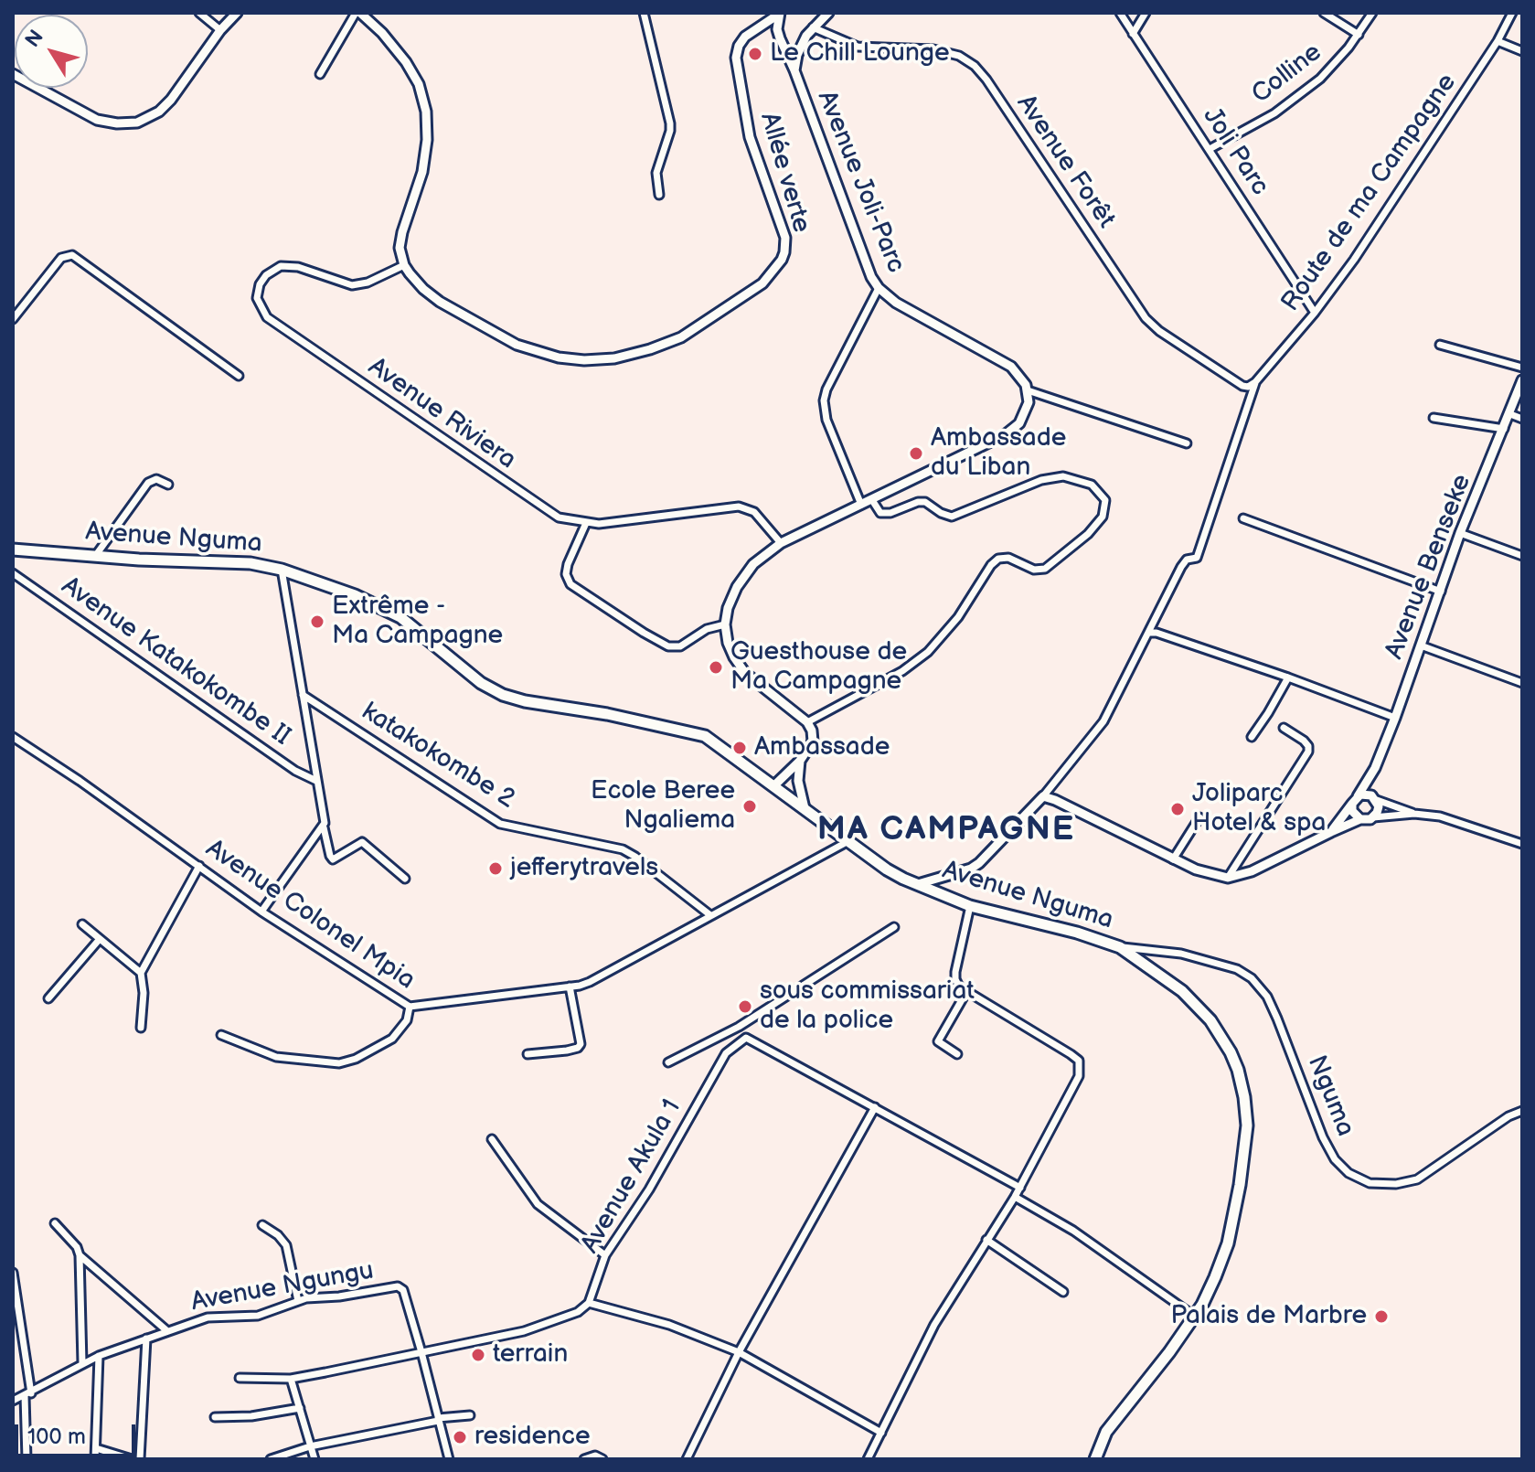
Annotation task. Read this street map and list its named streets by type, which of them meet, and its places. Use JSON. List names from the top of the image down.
{
  "streets": {
    "main road": ["Avenue Nguma"],
    "street": [
      "Colline",
      "Joli Parc",
      "Avenue Forêt",
      "Allée verte",
      "Avenue Joli-Parc",
      "Route de ma Campagne",
      "Avenue Riviera",
      "Avenue Benseke",
      "Avenue Katakokombe II",
      "katakokombe 2",
      "Avenue Colonel Mpia",
      "Nguma",
      "Avenue Akula 1",
      "Avenue Ngungu"
    ]
  },
  "crossings": [
    ["Colline", "Joli Parc"],
    ["Joli Parc", "Route de ma Campagne"],
    ["Avenue Forêt", "Route de ma Campagne"],
    ["Allée verte", "Avenue Joli-Parc"],
    ["Allée verte", "Avenue Riviera"],
    ["Avenue Nguma", "Avenue Colonel Mpia"],
    ["Avenue Nguma", "Nguma"],
    ["katakokombe 2", "Avenue Colonel Mpia"]
  ],
  "districts": ["MA CAMPAGNE"],
  "places": [
    "Le Chill Lounge",
    "Ambassade du Liban",
    "Extrême - Ma Campagne",
    "Guesthouse de Ma Campagne",
    "Ambassade",
    "Ecole Beree Ngaliema",
    "Joliparc Hotel & spa",
    "jefferytravels",
    "sous commissariat de la police",
    "Palais de Marbre",
    "terrain",
    "residence"
  ],
  "scale_bar": "100 m",
  "north": "top left"
}
